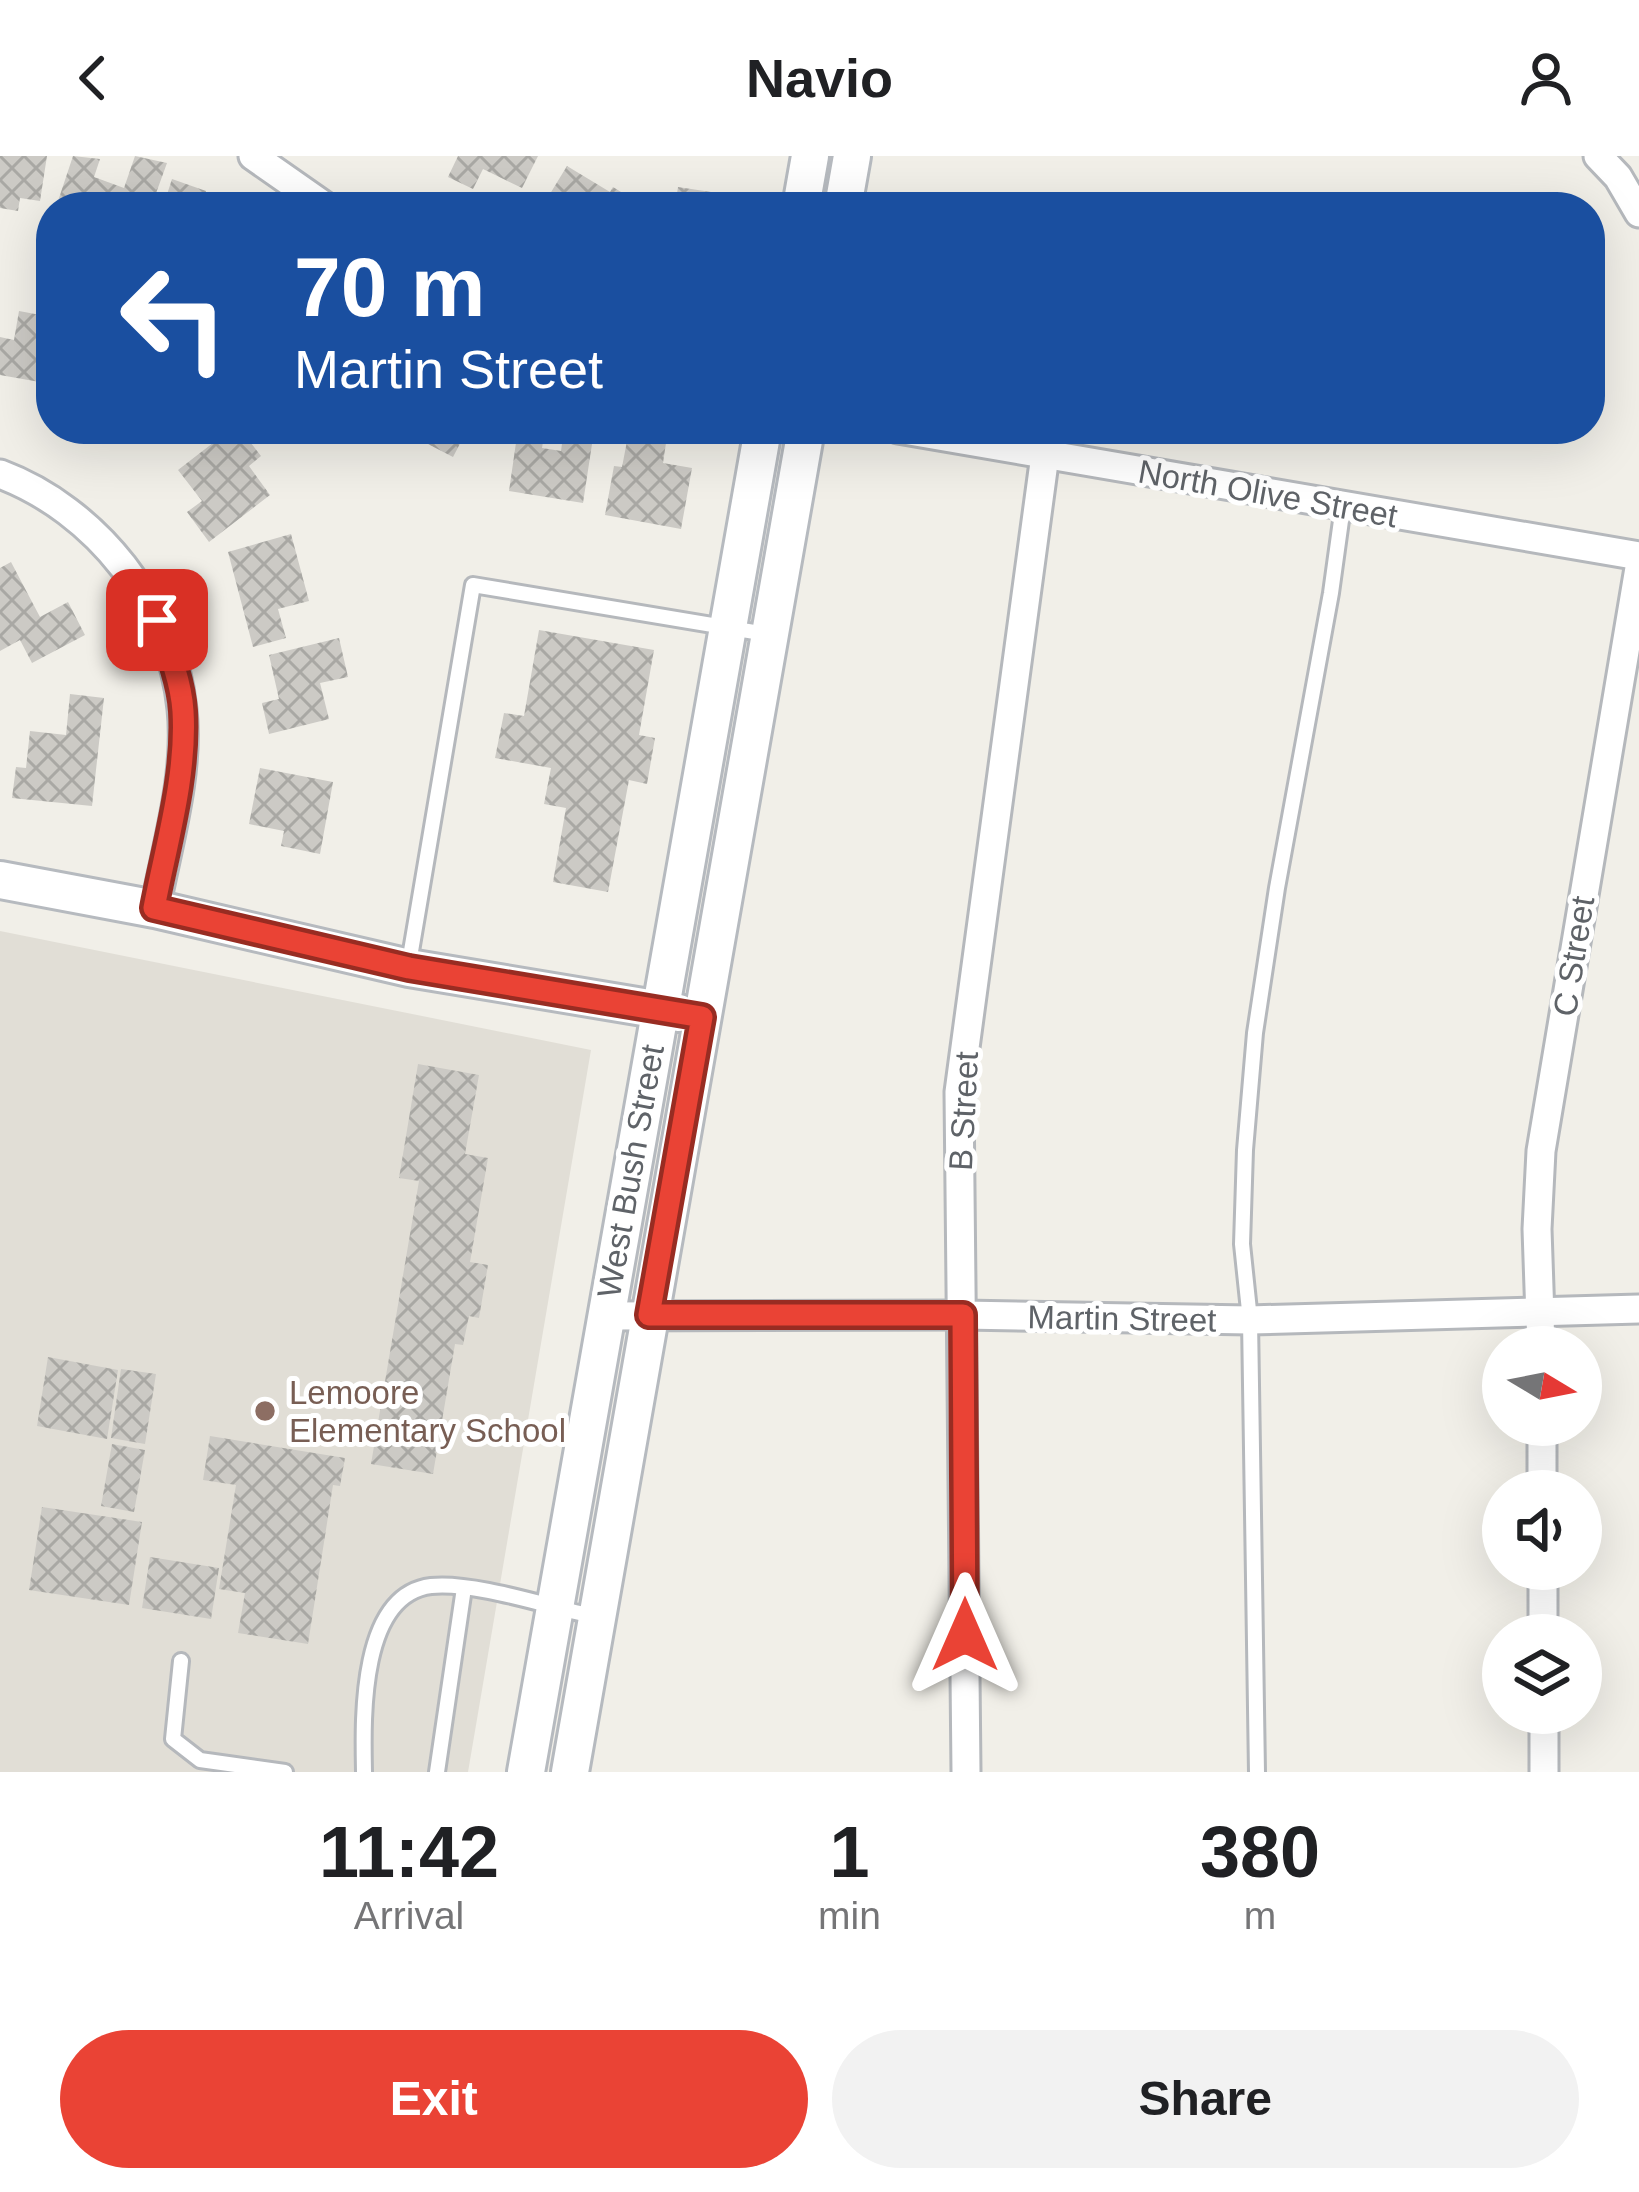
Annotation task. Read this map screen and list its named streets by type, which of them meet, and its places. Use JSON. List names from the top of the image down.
{
  "streets": {
    "main road": ["West Bush Street"],
    "street": [
      "North Olive Street",
      "C Street",
      "B Street",
      "Martin Street"
    ]
  },
  "crossings": [
    ["North Olive Street", "B Street"],
    ["C Street", "Martin Street"],
    ["B Street", "Martin Street"],
    ["West Bush Street", "Martin Street"]
  ],
  "places": ["Lemoore Elementary School"],
  "north": "right",
  "page": {
    "header": "Navio",
    "turn": ["70 m", "Martin Street"],
    "eta": [
      "11:42",
      "Arrival",
      "1",
      "min",
      "380",
      "m"
    ],
    "buttons": ["Exit", "Share"]
  }
}
